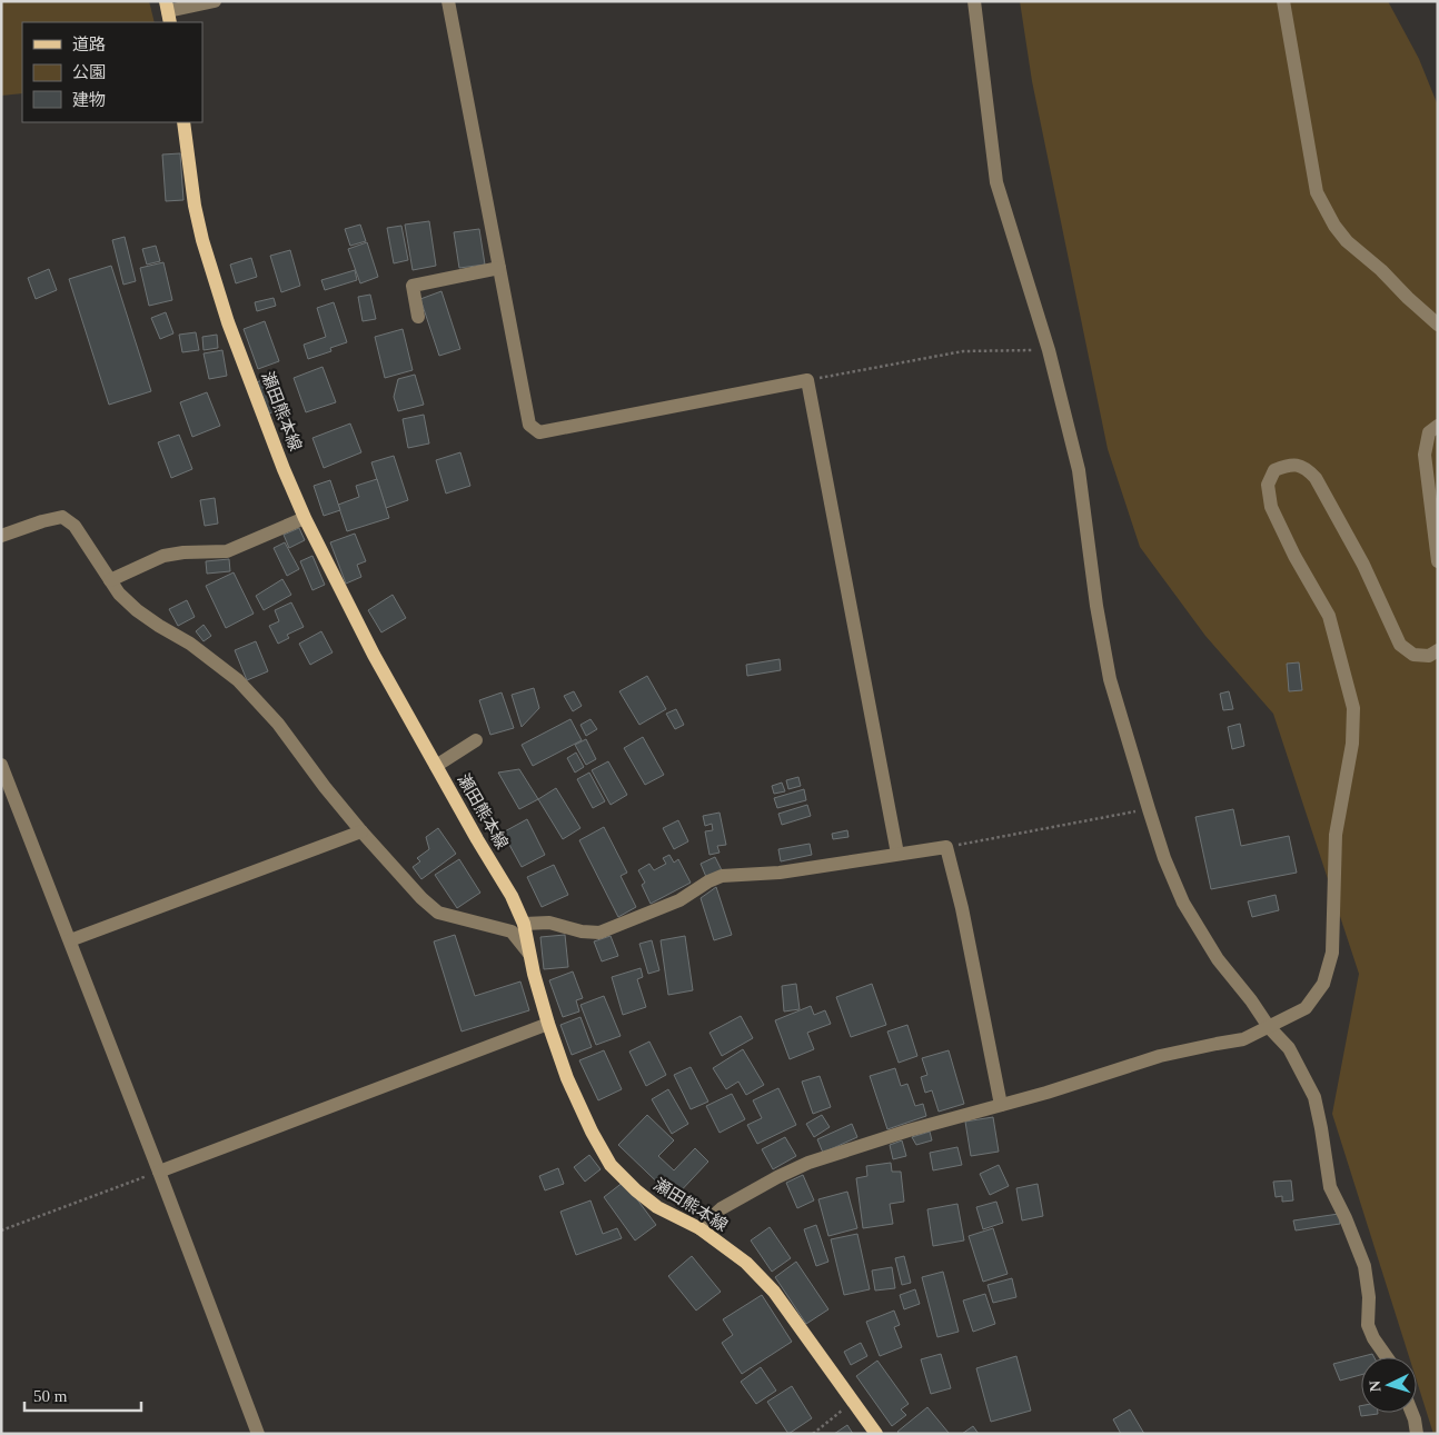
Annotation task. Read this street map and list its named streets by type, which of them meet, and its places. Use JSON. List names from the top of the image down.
{
  "streets": {
    "main road": ["瀬田熊本線"]
  },
  "legend": ["道路", "公園", "建物"],
  "scale_bar": "50 m",
  "north": "left"
}
